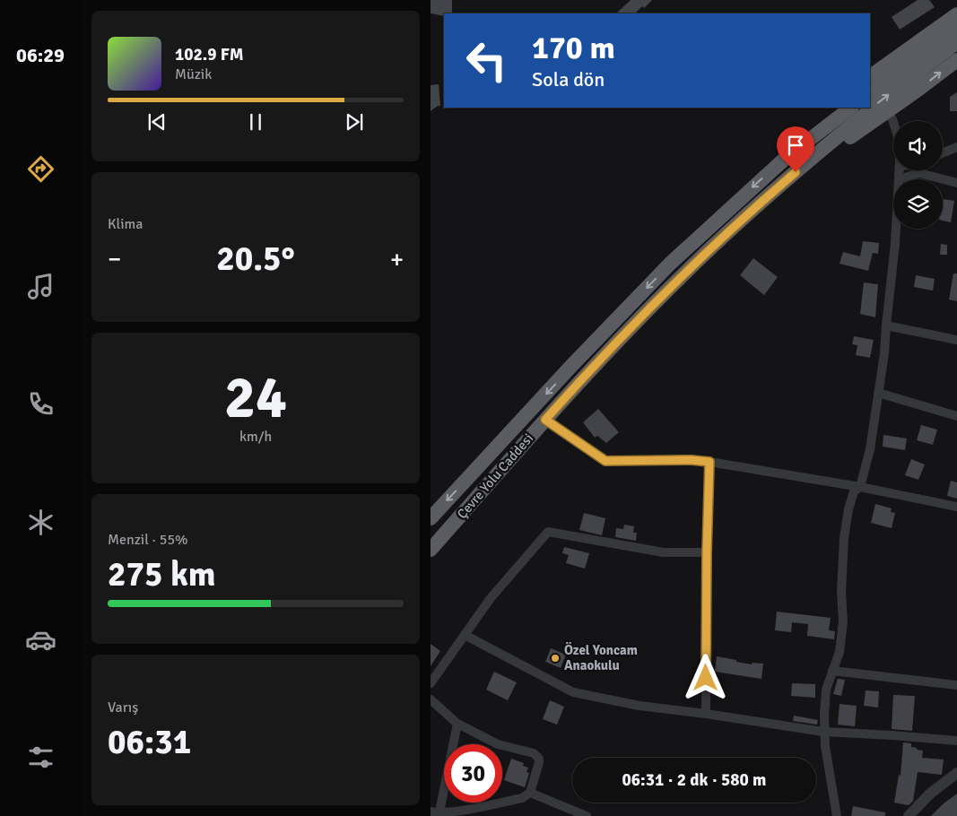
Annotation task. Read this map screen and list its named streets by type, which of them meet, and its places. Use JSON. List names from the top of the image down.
{
  "streets": {
    "highway": ["Çevre Yolu Caddesi"]
  },
  "places": ["Özel Yoncam Anaokulu"],
  "page": {
    "tabs": "06:29",
    "turn": ["170 m", "Sola dön"],
    "song": ["102.9 FM", "Müzik"],
    "tile": [
      "Klima",
      ["24", "km/h"],
      ["Menzil · 55%", "275 km"],
      ["Varış", "06:31"]
    ],
    "heat": ["−", "20.5°", "+"],
    "limit": "30",
    "trip": "06:31 · 2 dk · 580 m"
  }
}
